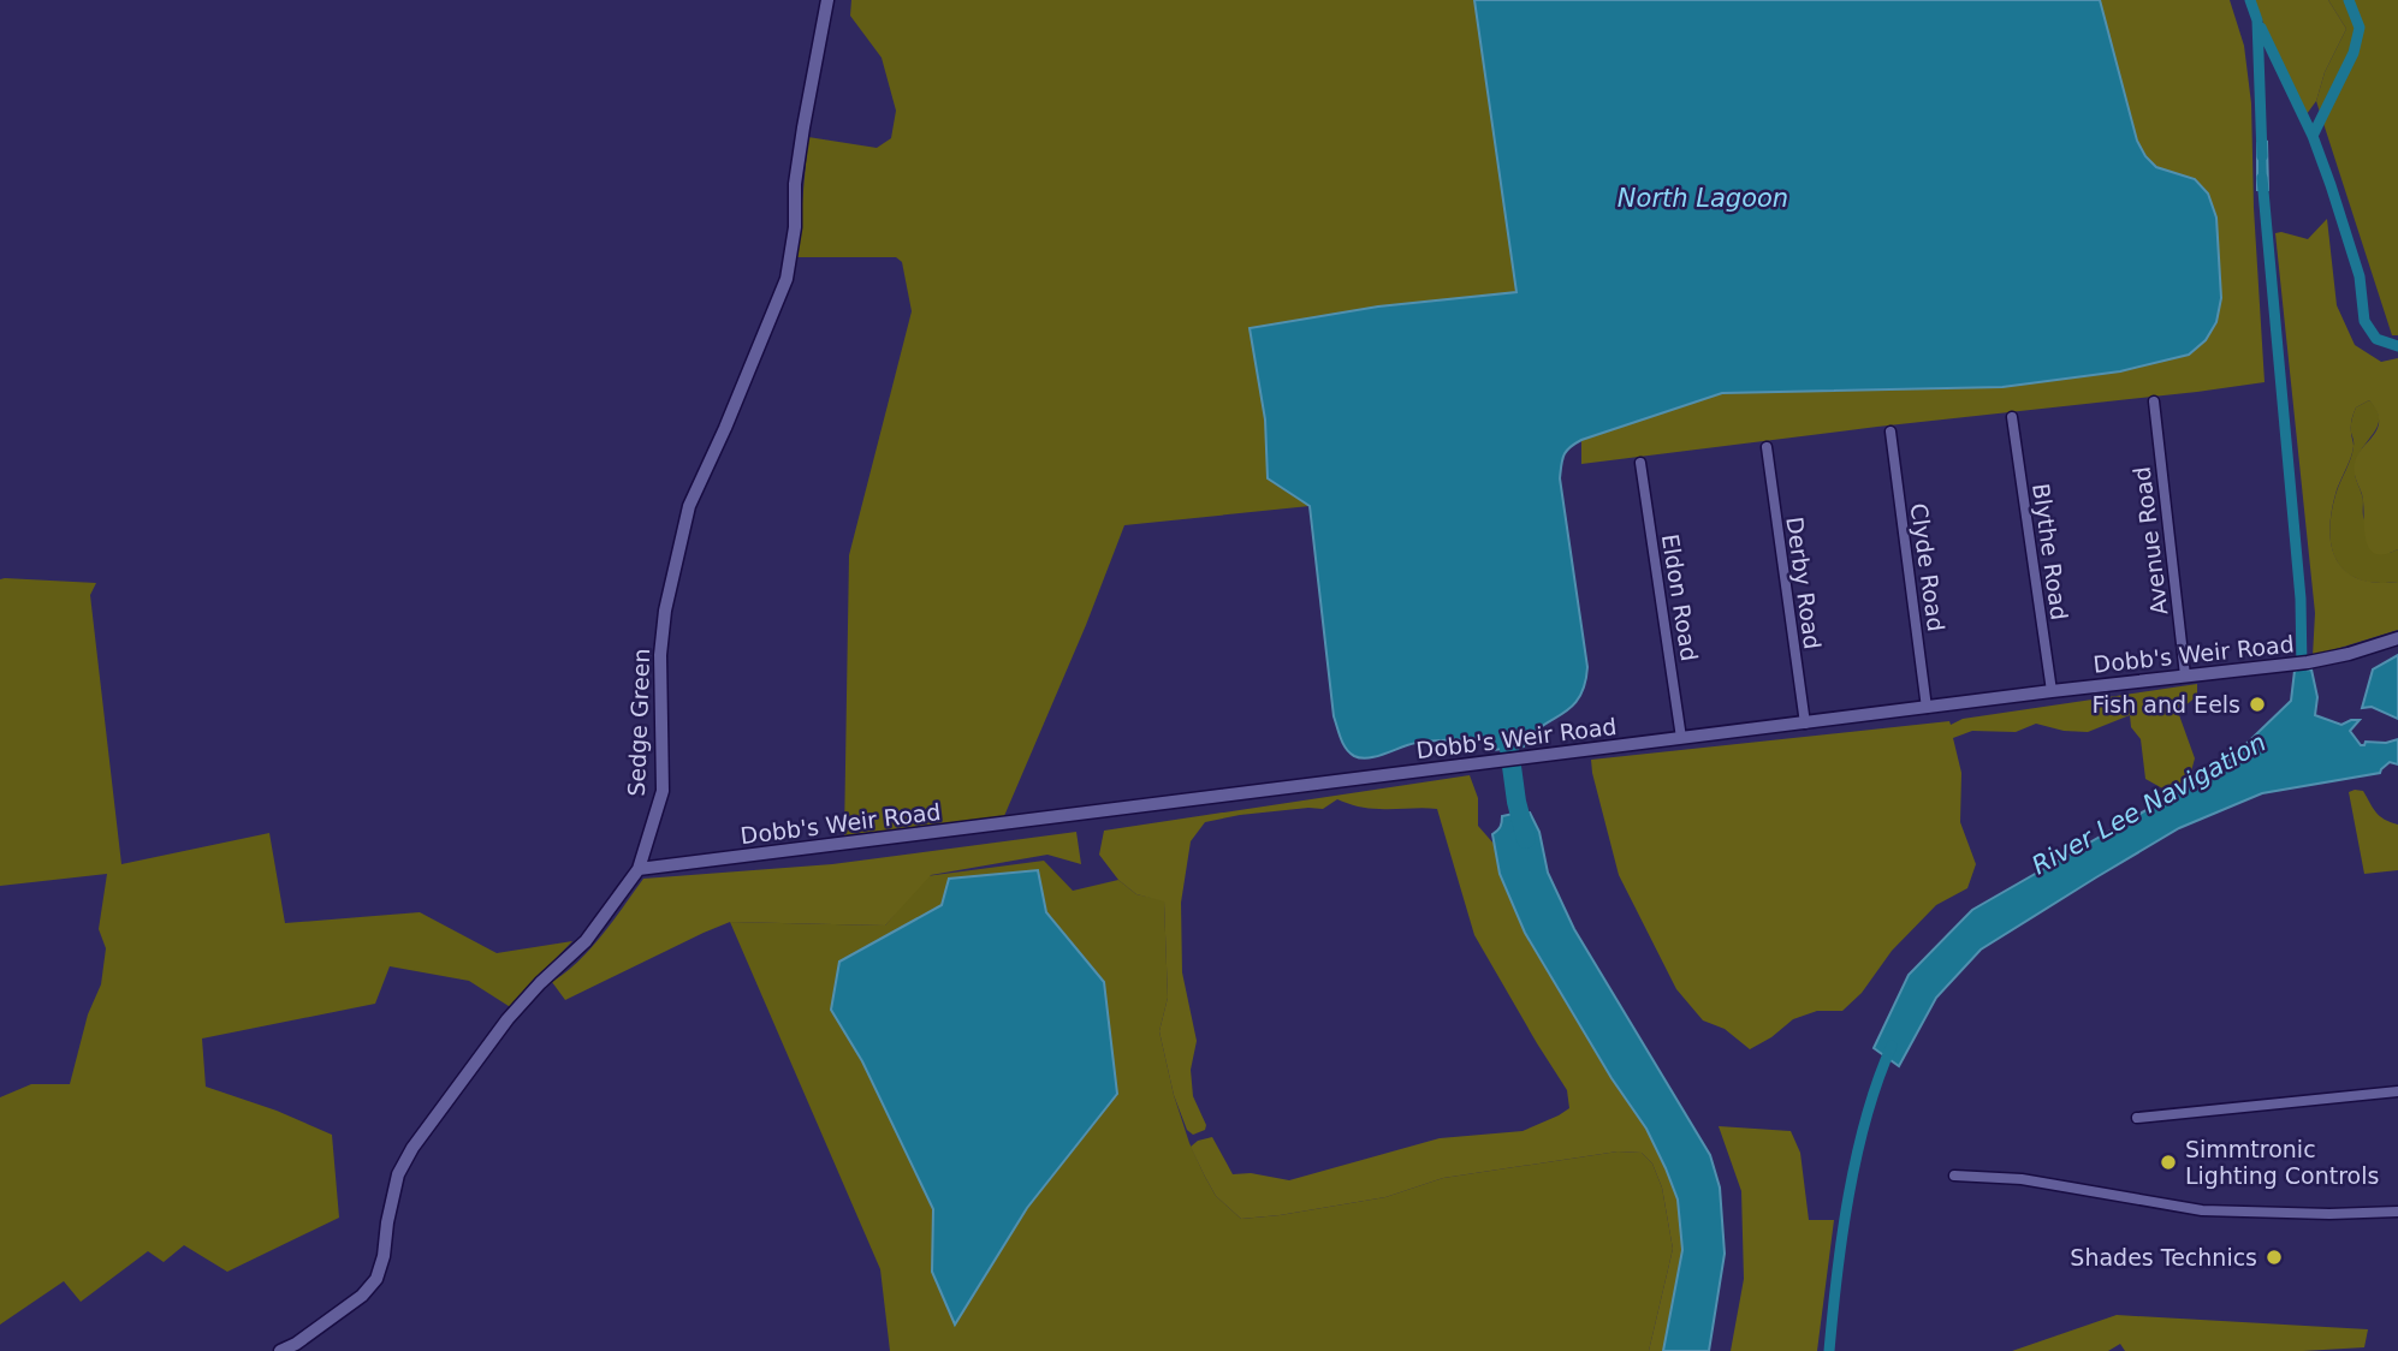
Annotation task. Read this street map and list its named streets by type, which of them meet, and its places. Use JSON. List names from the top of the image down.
{
  "streets": {
    "street": [
      "Avenue Road",
      "Blythe Road",
      "Clyde Road",
      "Derby Road",
      "Eldon Road",
      "Dobb's Weir Road",
      "Sedge Green"
    ]
  },
  "crossings": [
    ["Avenue Road", "Dobb's Weir Road"],
    ["Blythe Road", "Dobb's Weir Road"],
    ["Clyde Road", "Dobb's Weir Road"],
    ["Derby Road", "Dobb's Weir Road"],
    ["Eldon Road", "Dobb's Weir Road"],
    ["Dobb's Weir Road", "Sedge Green"]
  ],
  "water": ["North Lagoon", "River Lee Navigation"],
  "places": ["Fish and Eels", "Simmtronic Lighting Controls", "Shades Technics"]
}
